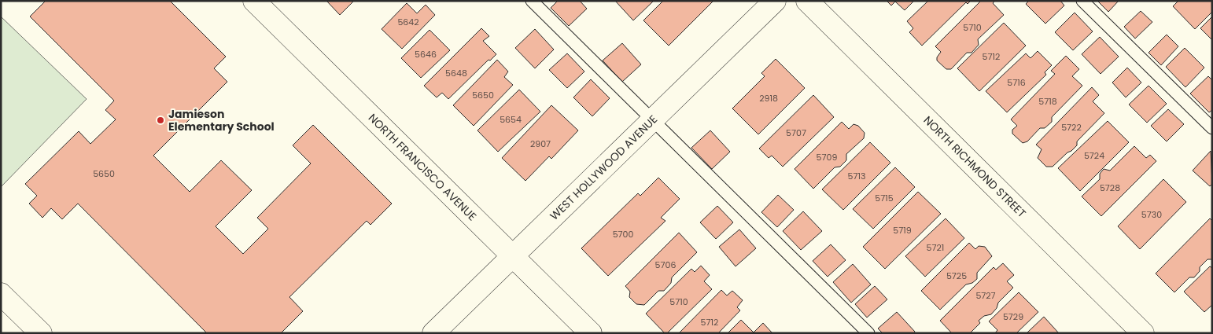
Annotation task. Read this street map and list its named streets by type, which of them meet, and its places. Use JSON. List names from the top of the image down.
{
  "streets": {
    "street": ["NORTH FRANCISCO AVENUE", "WEST HOLLYWOOD AVENUE", "NORTH RICHMOND STREET"]
  },
  "crossings": [
    ["NORTH FRANCISCO AVENUE", "WEST HOLLYWOOD AVENUE"]
  ],
  "places": ["Jamieson Elementary School"],
  "house_numbers": [
    "5642",
    "5710",
    "5646",
    "5712",
    "5648",
    "5716",
    "5650",
    "2918",
    "5718",
    "5654",
    "5722",
    "5707",
    "2907",
    "5724",
    "5709",
    "5650",
    "5713",
    "5728",
    "5715",
    "5730",
    "5719",
    "5700",
    "5721",
    "5706",
    "5725",
    "5727",
    "5710",
    "5729",
    "5712"
  ]
}
